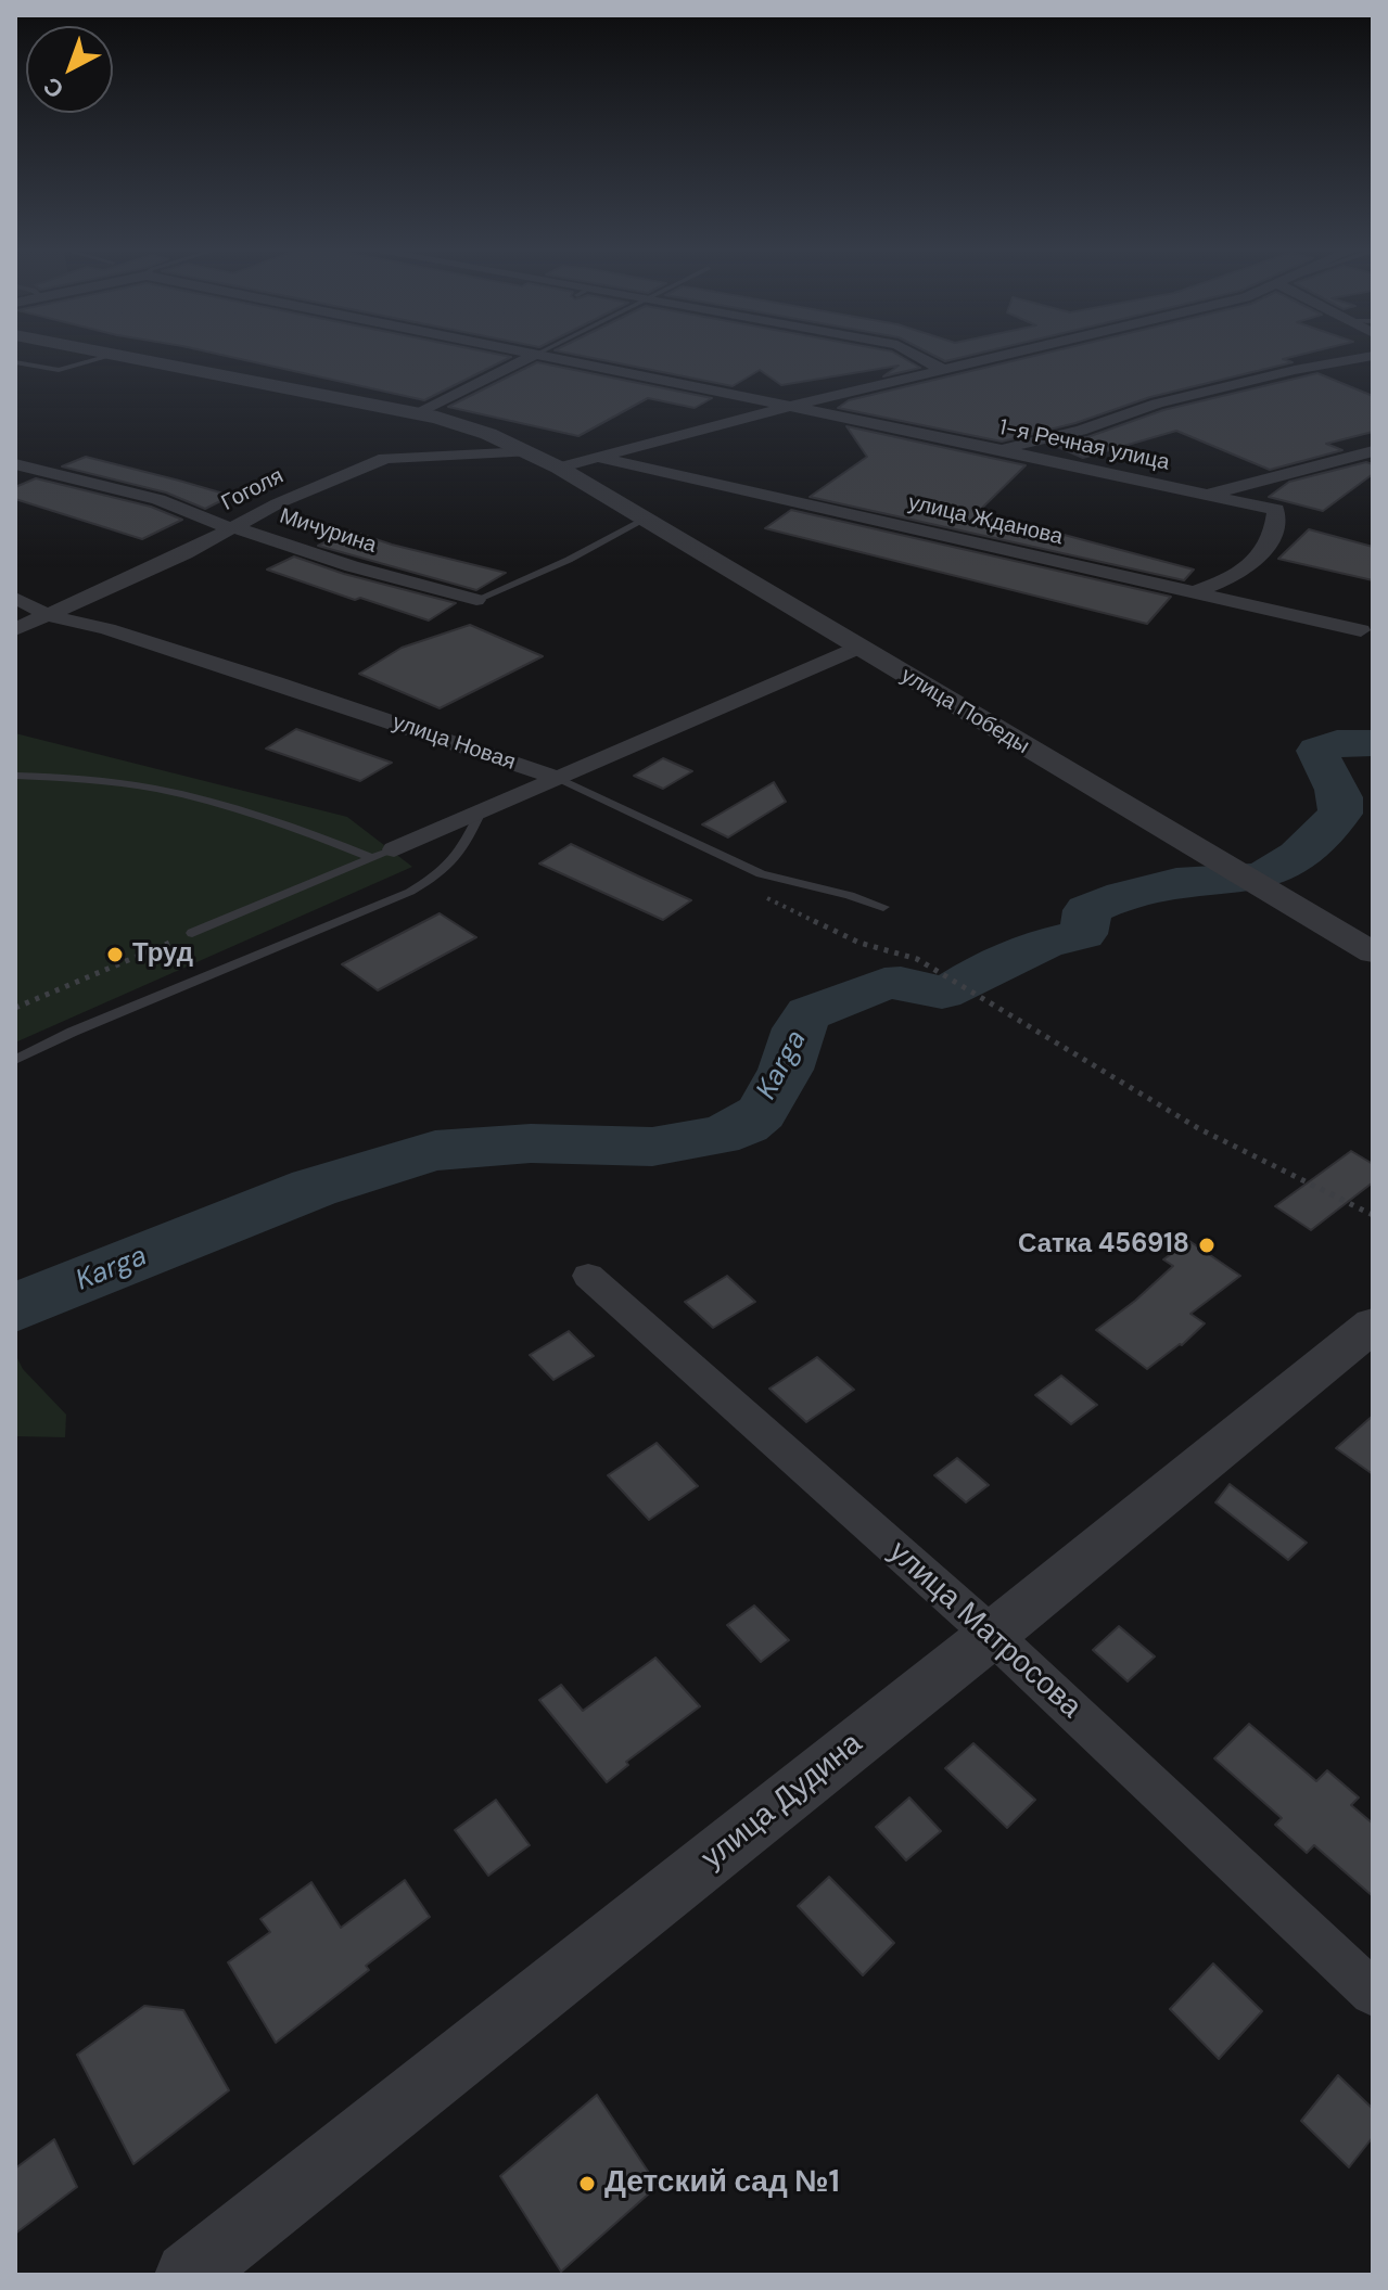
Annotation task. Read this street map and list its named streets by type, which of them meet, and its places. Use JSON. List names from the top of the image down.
{
  "streets": {
    "street": [
      "1-я Речная улица",
      "Гоголя",
      "улица Жданова",
      "Мичурина",
      "улица Победы",
      "улица Новая",
      "улица Матросова",
      "улица Дудина"
    ]
  },
  "crossings": [
    ["1-я Речная улица", "улица Жданова"],
    ["Гоголя", "Мичурина"],
    ["Гоголя", "улица Новая"],
    ["улица Матросова", "улица Дудина"]
  ],
  "water": ["Karga"],
  "places": ["Труд", "Сатка 456918", "Детский сад №1"],
  "north": "bottom left"
}
